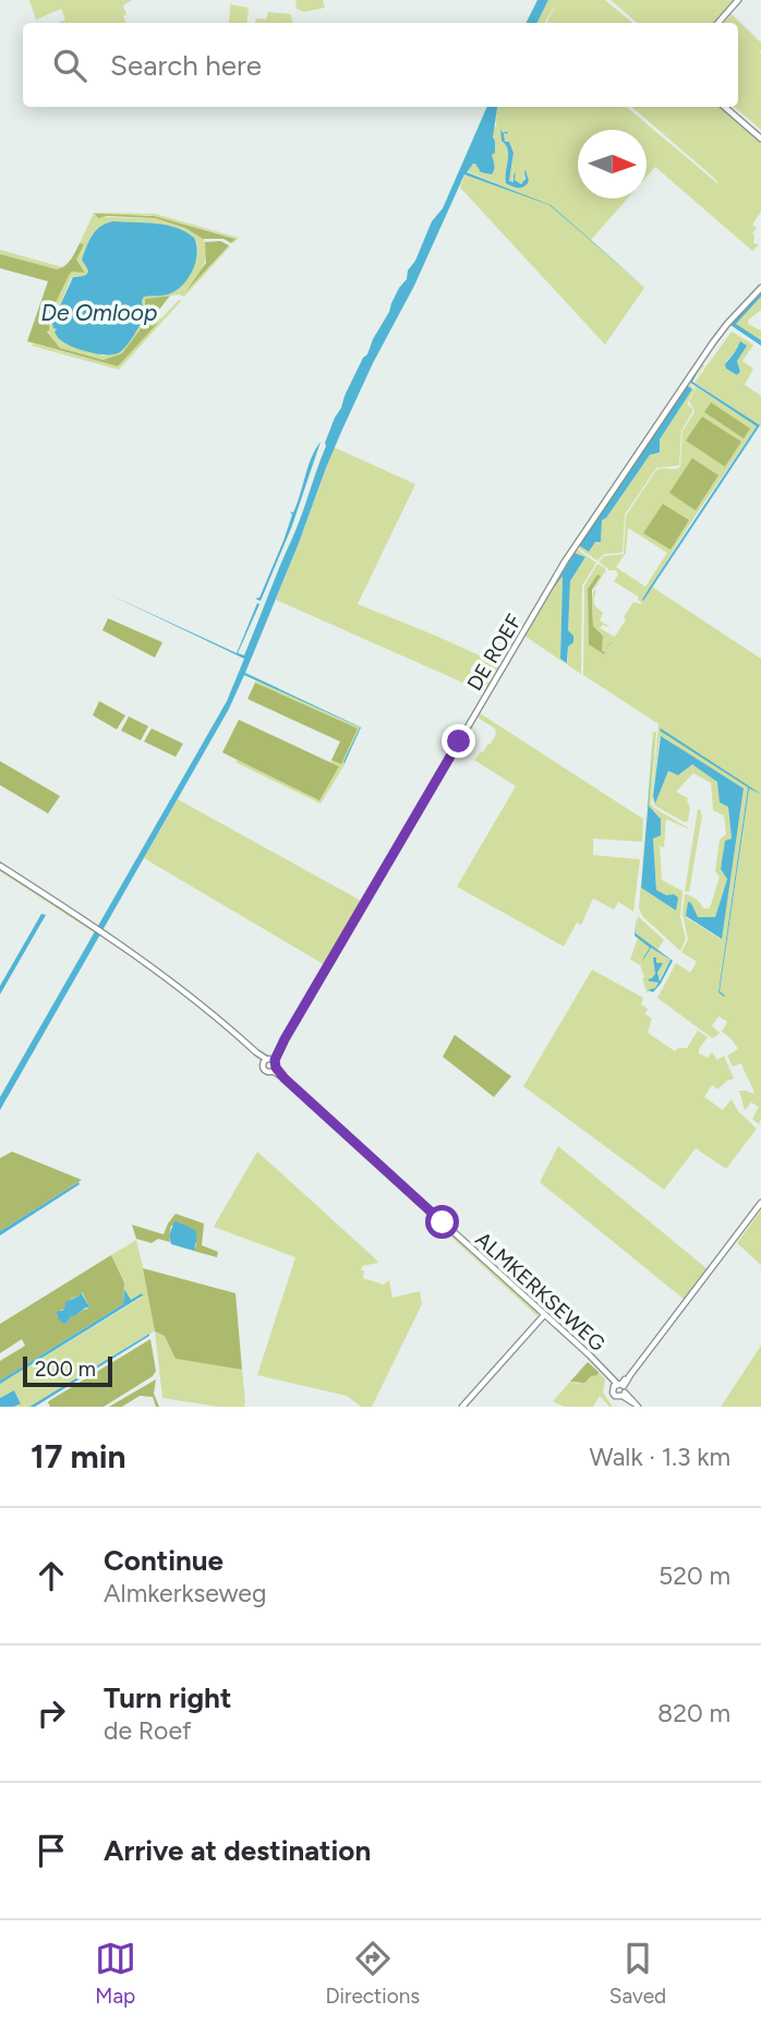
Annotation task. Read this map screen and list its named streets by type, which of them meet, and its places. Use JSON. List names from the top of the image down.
{
  "streets": {
    "street": ["DE ROEF", "ALMKERKSEWEG"]
  },
  "crossings": [
    ["DE ROEF", "ALMKERKSEWEG"]
  ],
  "water": ["De Omloop"],
  "scale_bar": "200 m",
  "north": "right",
  "page": {
    "search": "Search here",
    "scale": "200 m",
    "heading": ["17 min", "Walk · 1.3 km"],
    "list": [
      ["Continue", "Almkerkseweg", "520 m"],
      ["Turn right", "de Roef", "820 m"],
      "Arrive at destination"
    ],
    "nav": ["Map", "Directions", "Saved"]
  }
}
